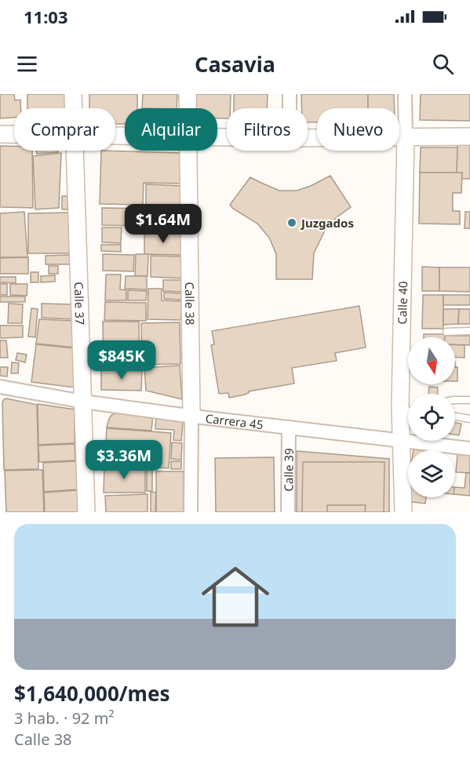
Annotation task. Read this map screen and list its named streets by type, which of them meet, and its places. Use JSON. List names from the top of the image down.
{
  "streets": {
    "street": [
      "Calle 37",
      "Calle 38",
      "Calle 40",
      "Carrera 45",
      "Calle 39"
    ]
  },
  "crossings": [
    ["Calle 37", "Carrera 45"],
    ["Calle 38", "Carrera 45"],
    ["Calle 40", "Carrera 45"],
    ["Carrera 45", "Calle 39"]
  ],
  "places": ["Juzgados"],
  "north": "bottom",
  "page": {
    "status": "11:03",
    "header": "Casavia",
    "chip": [
      "Comprar",
      "Alquilar",
      "Filtros",
      "Nuevo"
    ],
    "price": ["$1.64M", "$845K", "$3.36M"],
    "list": [
      {
        "name": "$1,640,000/mes",
        "note": "3 hab. · 92 m² · Calle 38"
      }
    ]
  }
}
